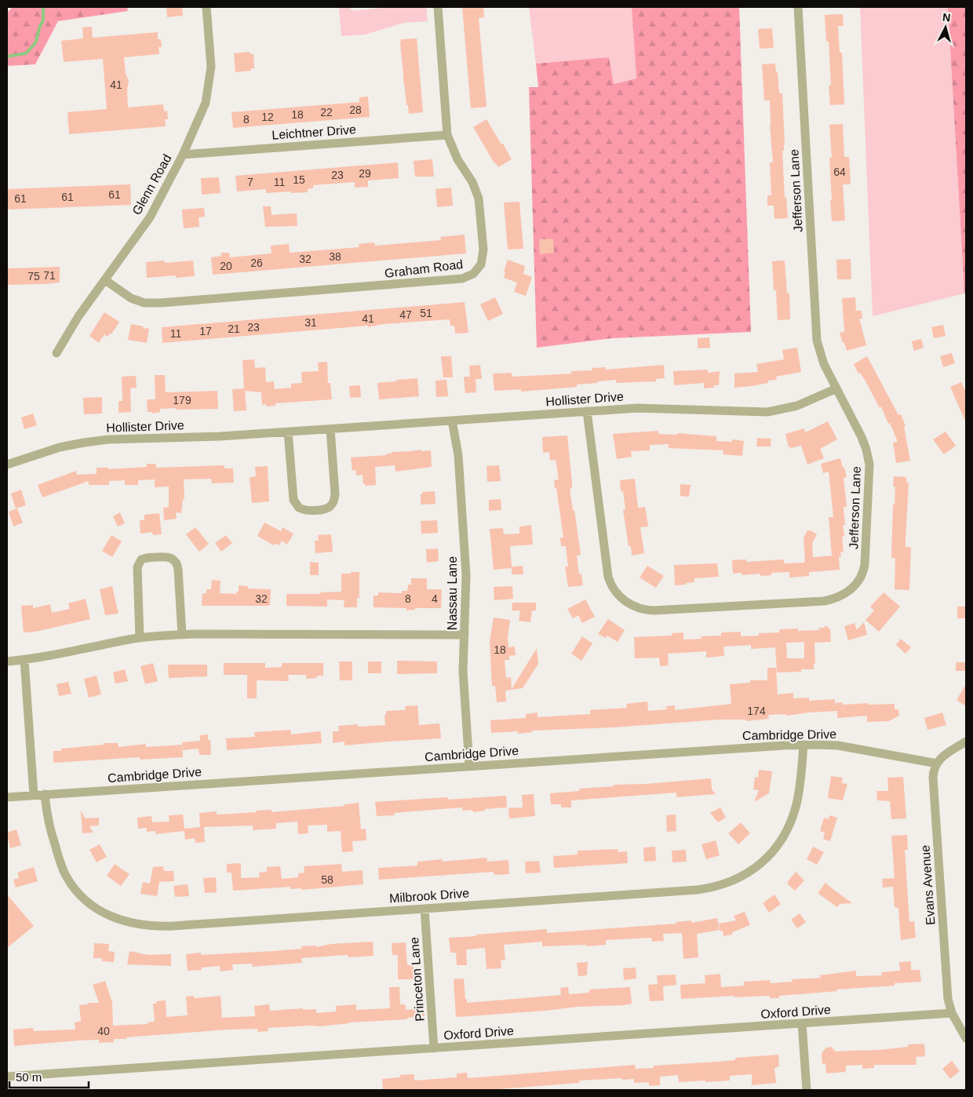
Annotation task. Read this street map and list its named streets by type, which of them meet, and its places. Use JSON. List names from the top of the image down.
{
  "streets": {
    "street": [
      "Leichtner Drive",
      "Glenn Road",
      "Jefferson Lane",
      "Graham Road",
      "Hollister Drive",
      "Nassau Lane",
      "Cambridge Drive",
      "Evans Avenue",
      "Milbrook Drive",
      "Princeton Lane",
      "Oxford Drive"
    ]
  },
  "crossings": [
    ["Leichtner Drive", "Glenn Road"],
    ["Leichtner Drive", "Graham Road"],
    ["Glenn Road", "Graham Road"],
    ["Jefferson Lane", "Hollister Drive"],
    ["Hollister Drive", "Nassau Lane"],
    ["Nassau Lane", "Cambridge Drive"],
    ["Cambridge Drive", "Evans Avenue"],
    ["Cambridge Drive", "Milbrook Drive"],
    ["Evans Avenue", "Oxford Drive"],
    ["Milbrook Drive", "Princeton Lane"],
    ["Princeton Lane", "Oxford Drive"]
  ],
  "house_numbers": [
    "41",
    "28",
    "22",
    "18",
    "12",
    "8",
    "64",
    "29",
    "23",
    "15",
    "7",
    "11",
    "61",
    "61",
    "61",
    "38",
    "32",
    "26",
    "20",
    "71",
    "75",
    "51",
    "47",
    "41",
    "31",
    "23",
    "21",
    "17",
    "11",
    "179",
    "32",
    "8",
    "4",
    "18",
    "174",
    "58",
    "40"
  ],
  "scale_bar": "50 m",
  "north": "top"
}
